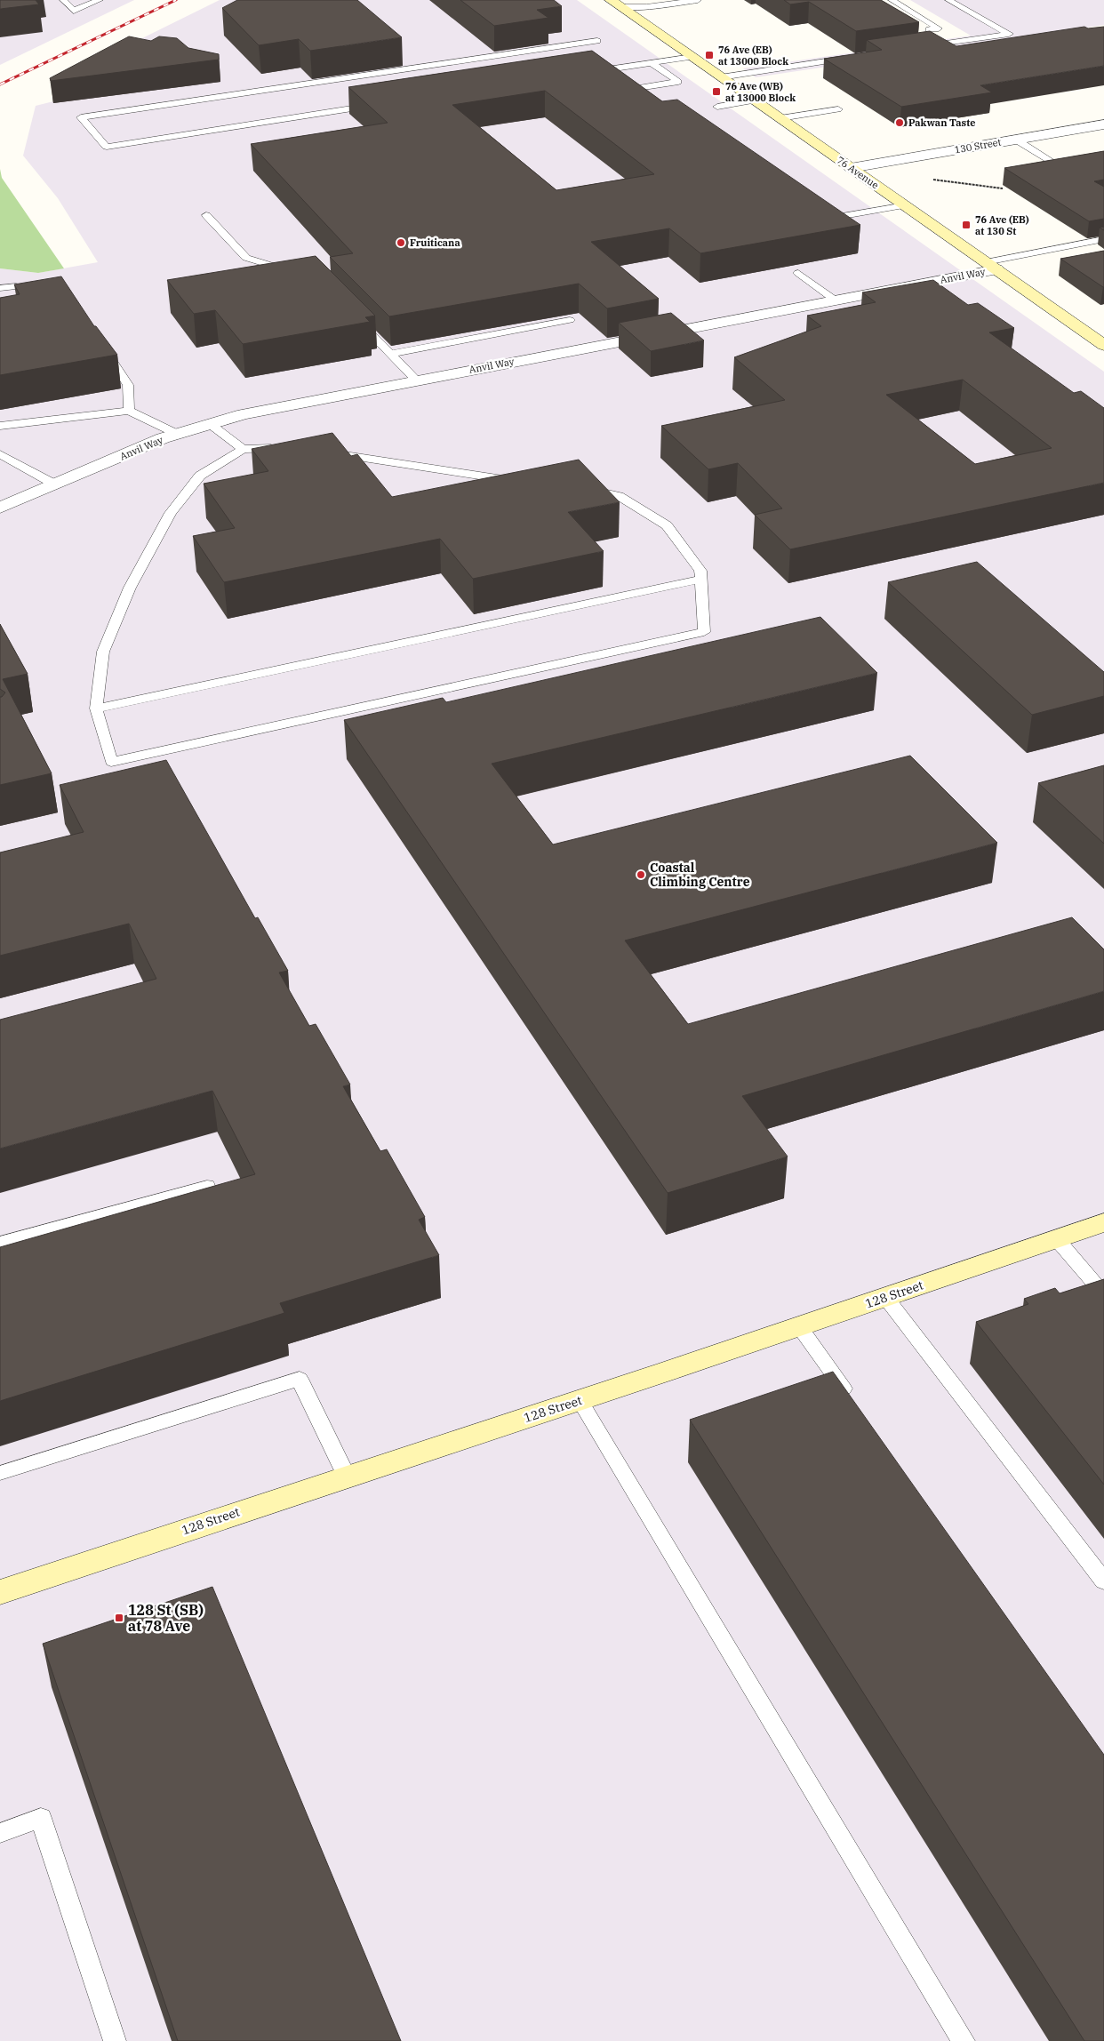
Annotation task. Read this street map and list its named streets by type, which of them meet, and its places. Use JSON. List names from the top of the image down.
{
  "streets": {
    "main road": ["76 Avenue", "128 Street"],
    "street": ["130 Street", "Anvil Way"]
  },
  "crossings": [
    ["130 Street", "76 Avenue"],
    ["76 Avenue", "Anvil Way"]
  ],
  "places": {
    "transit": [
      "76 Ave (EB) at 13000 Block",
      "76 Ave (WB) at 13000 Block",
      "76 Ave (EB) at 130 St",
      "128 St (SB) at 78 Ave"
    ],
    "other": ["Pakwan Taste", "Fruiticana", "Coastal Climbing Centre"]
  }
}
